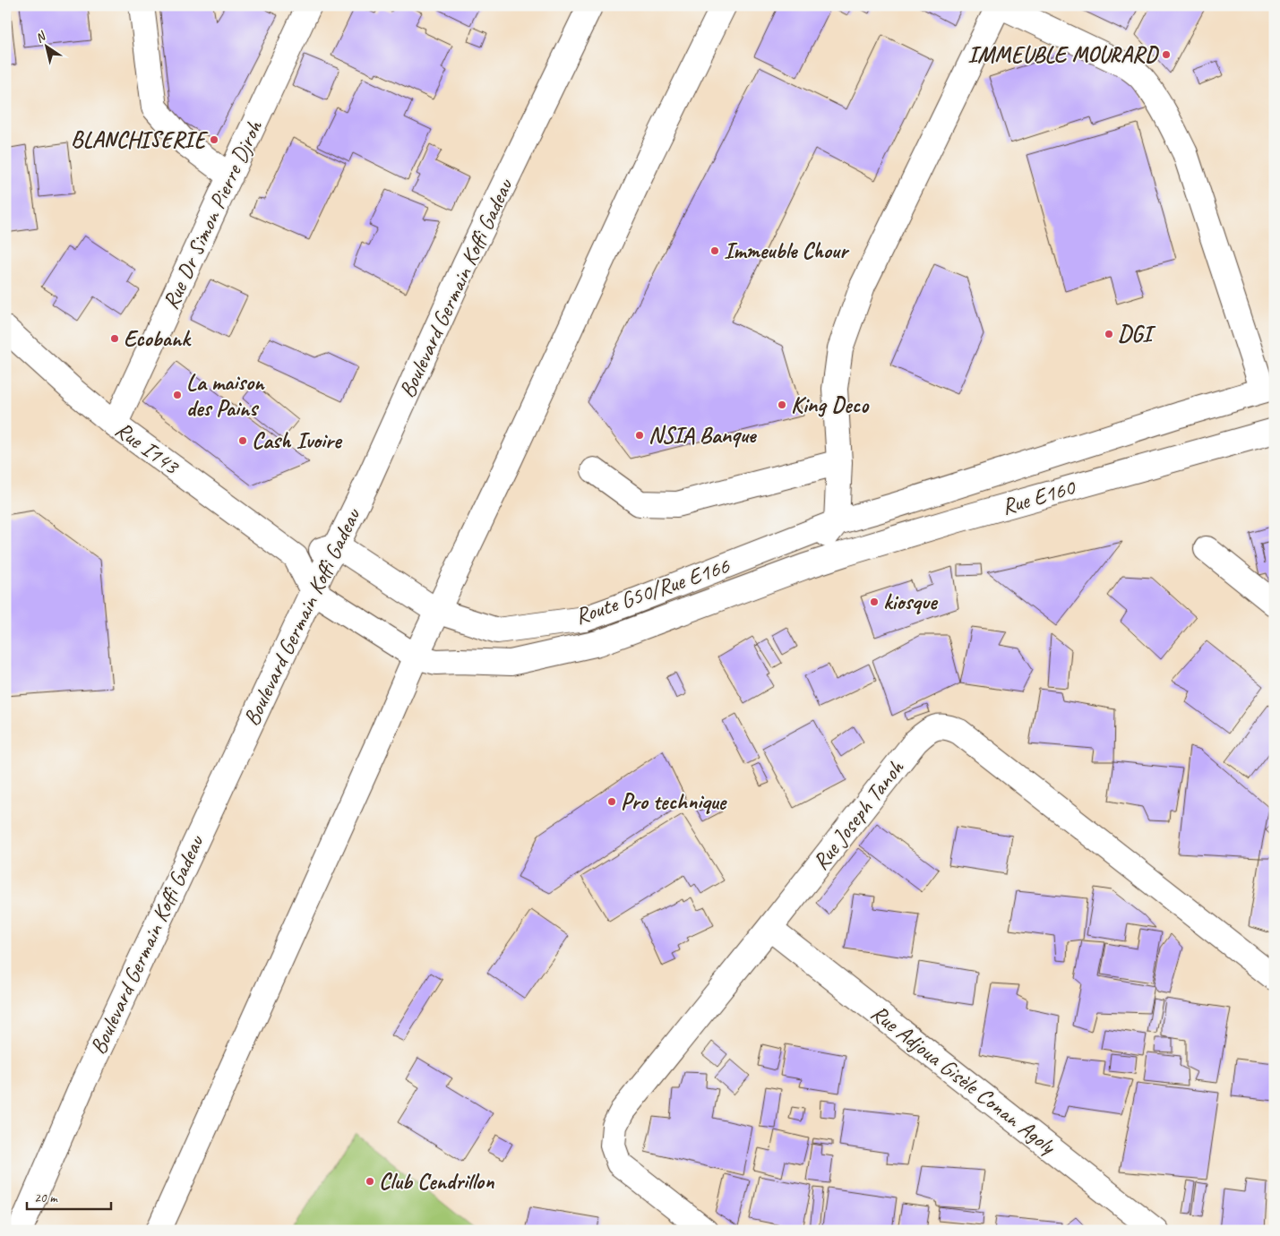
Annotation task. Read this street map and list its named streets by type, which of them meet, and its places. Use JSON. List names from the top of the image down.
{
  "streets": {
    "street": [
      "Rue Dr Simon Pierre Djroh",
      "Boulevard Germain Koffi Gadeau",
      "Rue I143",
      "Rue E160",
      "Route G50/Rue E166",
      "Rue Joseph Tanoh",
      "Rue Adjoua Gisèle Conan Agoly"
    ]
  },
  "crossings": [
    ["Rue Dr Simon Pierre Djroh", "Rue I143"],
    ["Boulevard Germain Koffi Gadeau", "Route G50/Rue E166"],
    ["Rue E160", "Route G50/Rue E166"],
    ["Rue Joseph Tanoh", "Rue Adjoua Gisèle Conan Agoly"]
  ],
  "places": [
    "IMMEUBLE MOURARD",
    "BLANCHISERIE",
    "Immeuble Chour",
    "DGI",
    "Ecobank",
    "La maison des Pains",
    "King Deco",
    "NSIA Banque",
    "Cash Ivoire",
    "kiosque",
    "Pro technique",
    "Club Cendrillon"
  ],
  "scale_bar": "20 m",
  "north": "top left"
}
